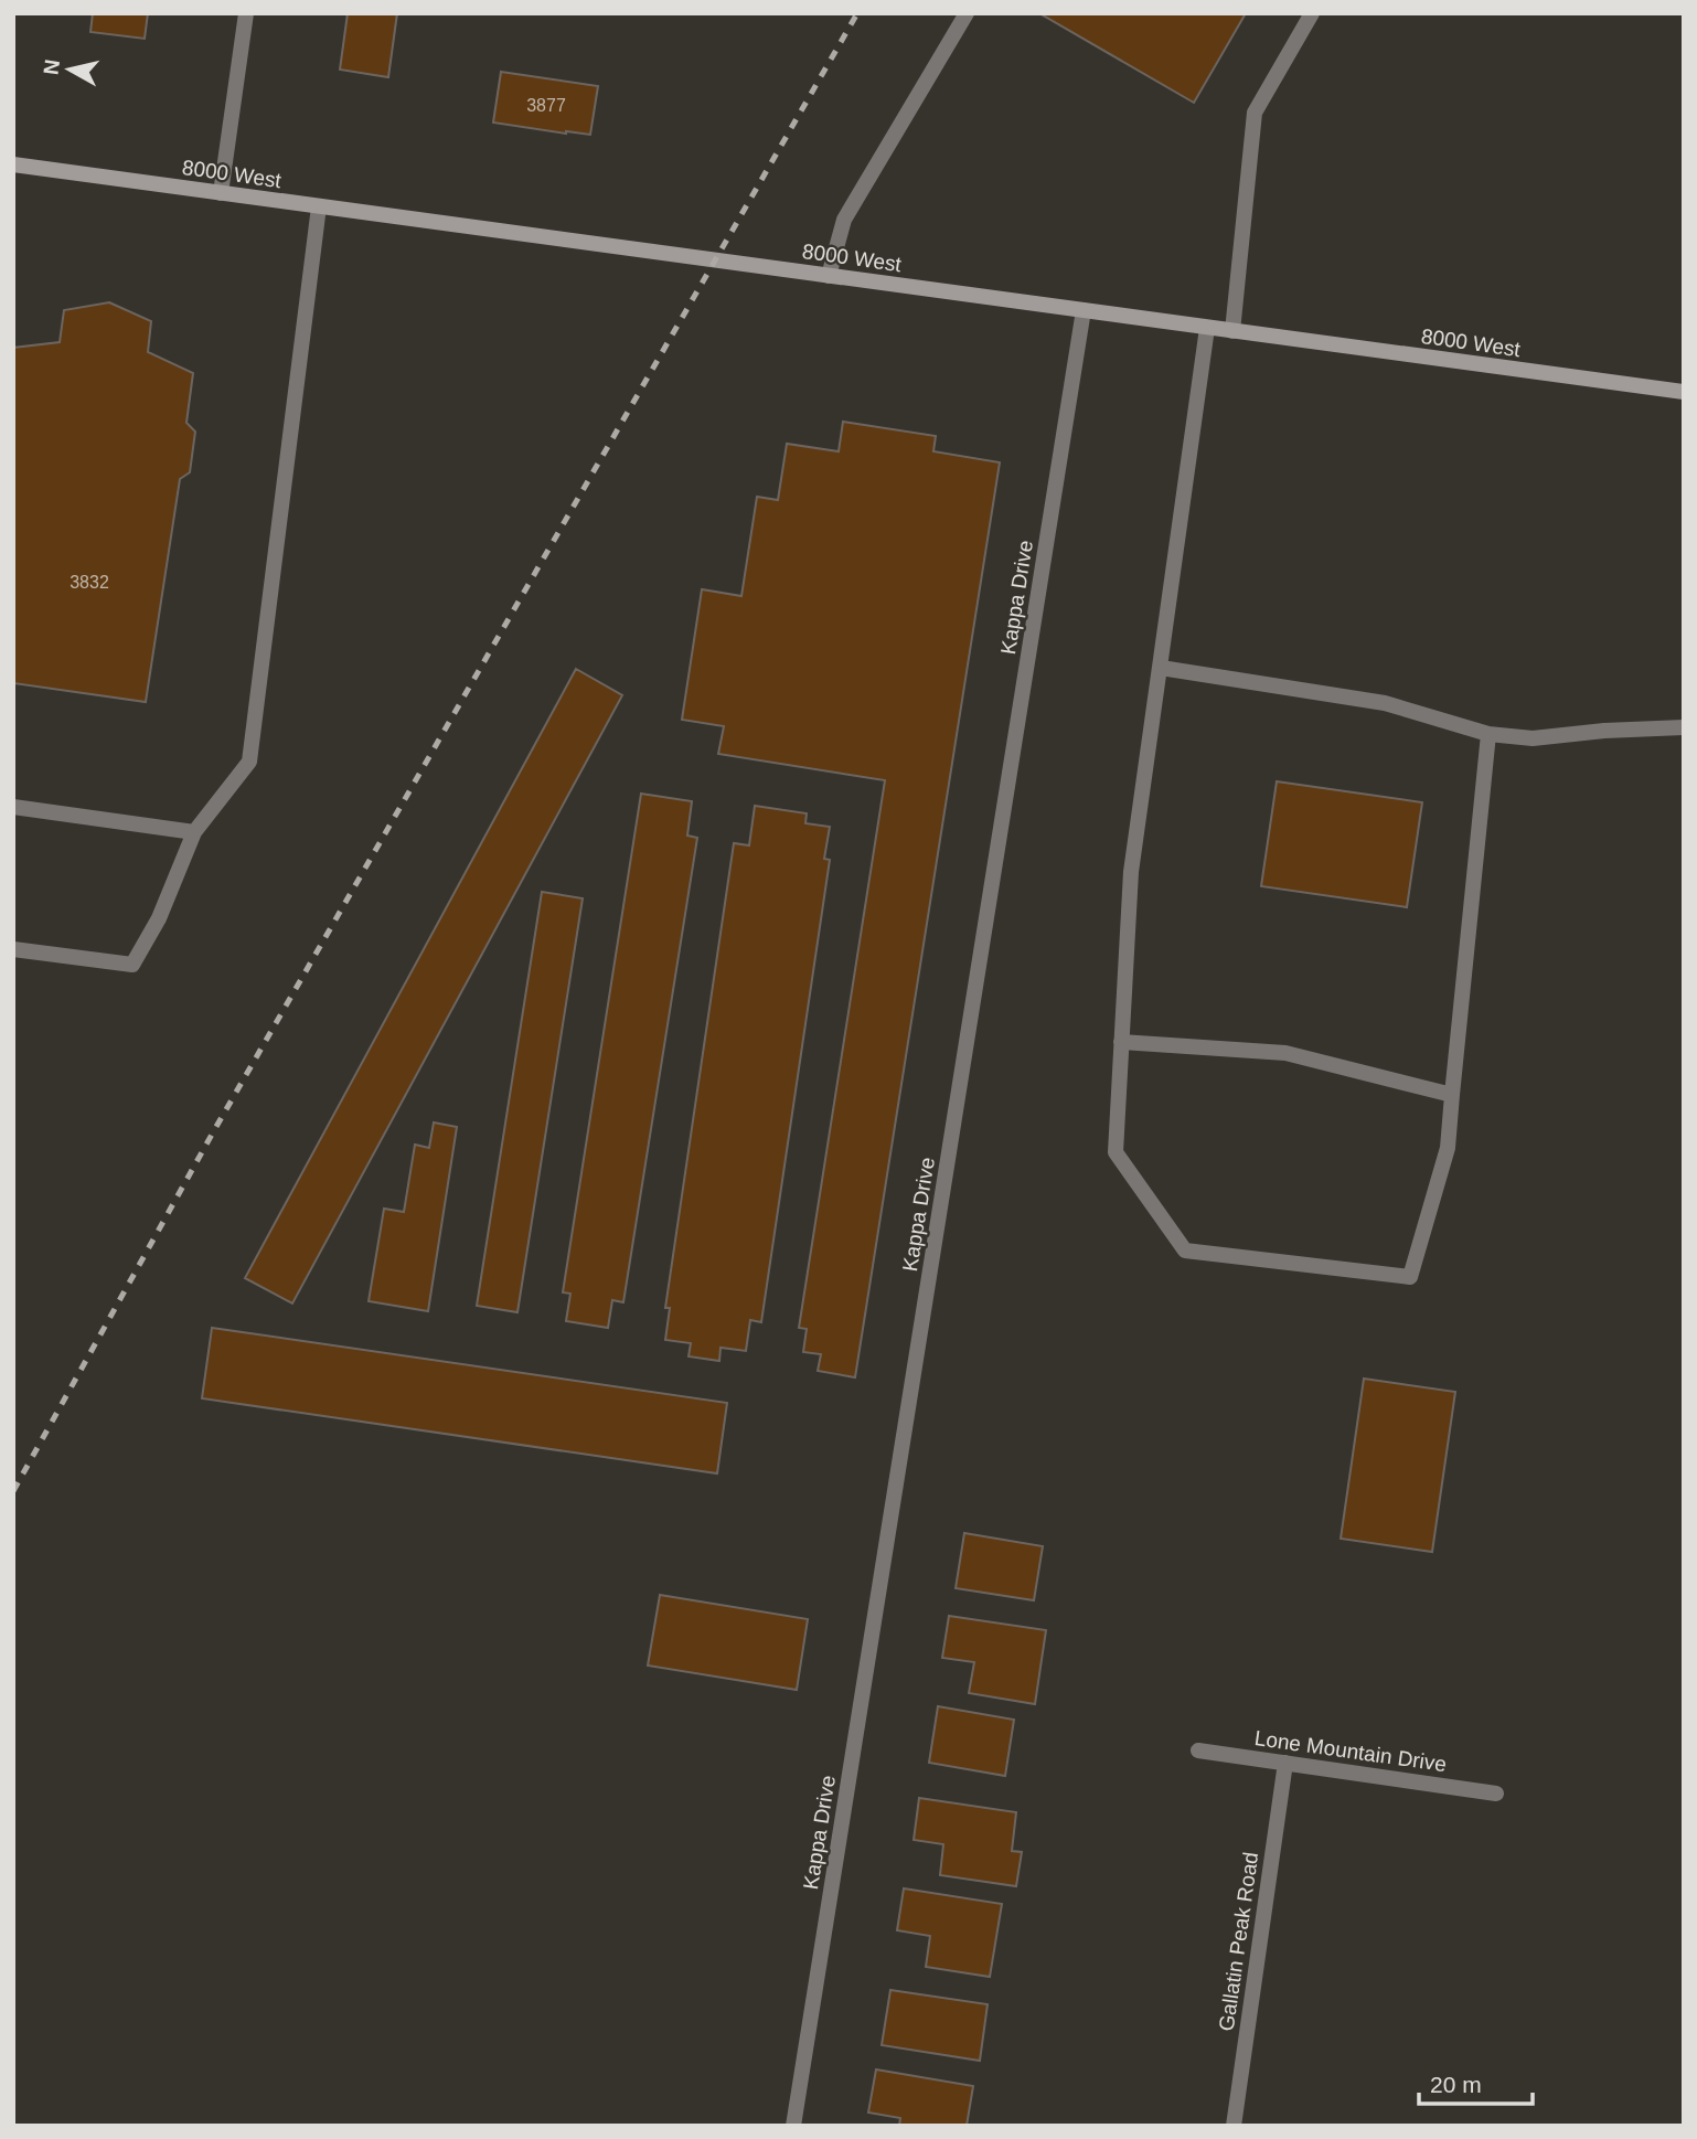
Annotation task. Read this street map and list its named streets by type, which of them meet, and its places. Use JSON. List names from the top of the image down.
{
  "streets": {
    "street": [
      "8000 West",
      "Kappa Drive",
      "Lone Mountain Drive",
      "Gallatin Peak Road"
    ]
  },
  "crossings": [
    ["8000 West", "Kappa Drive"],
    ["Lone Mountain Drive", "Gallatin Peak Road"]
  ],
  "house_numbers": ["3877", "3832"],
  "scale_bar": "20 m",
  "north": "left"
}
